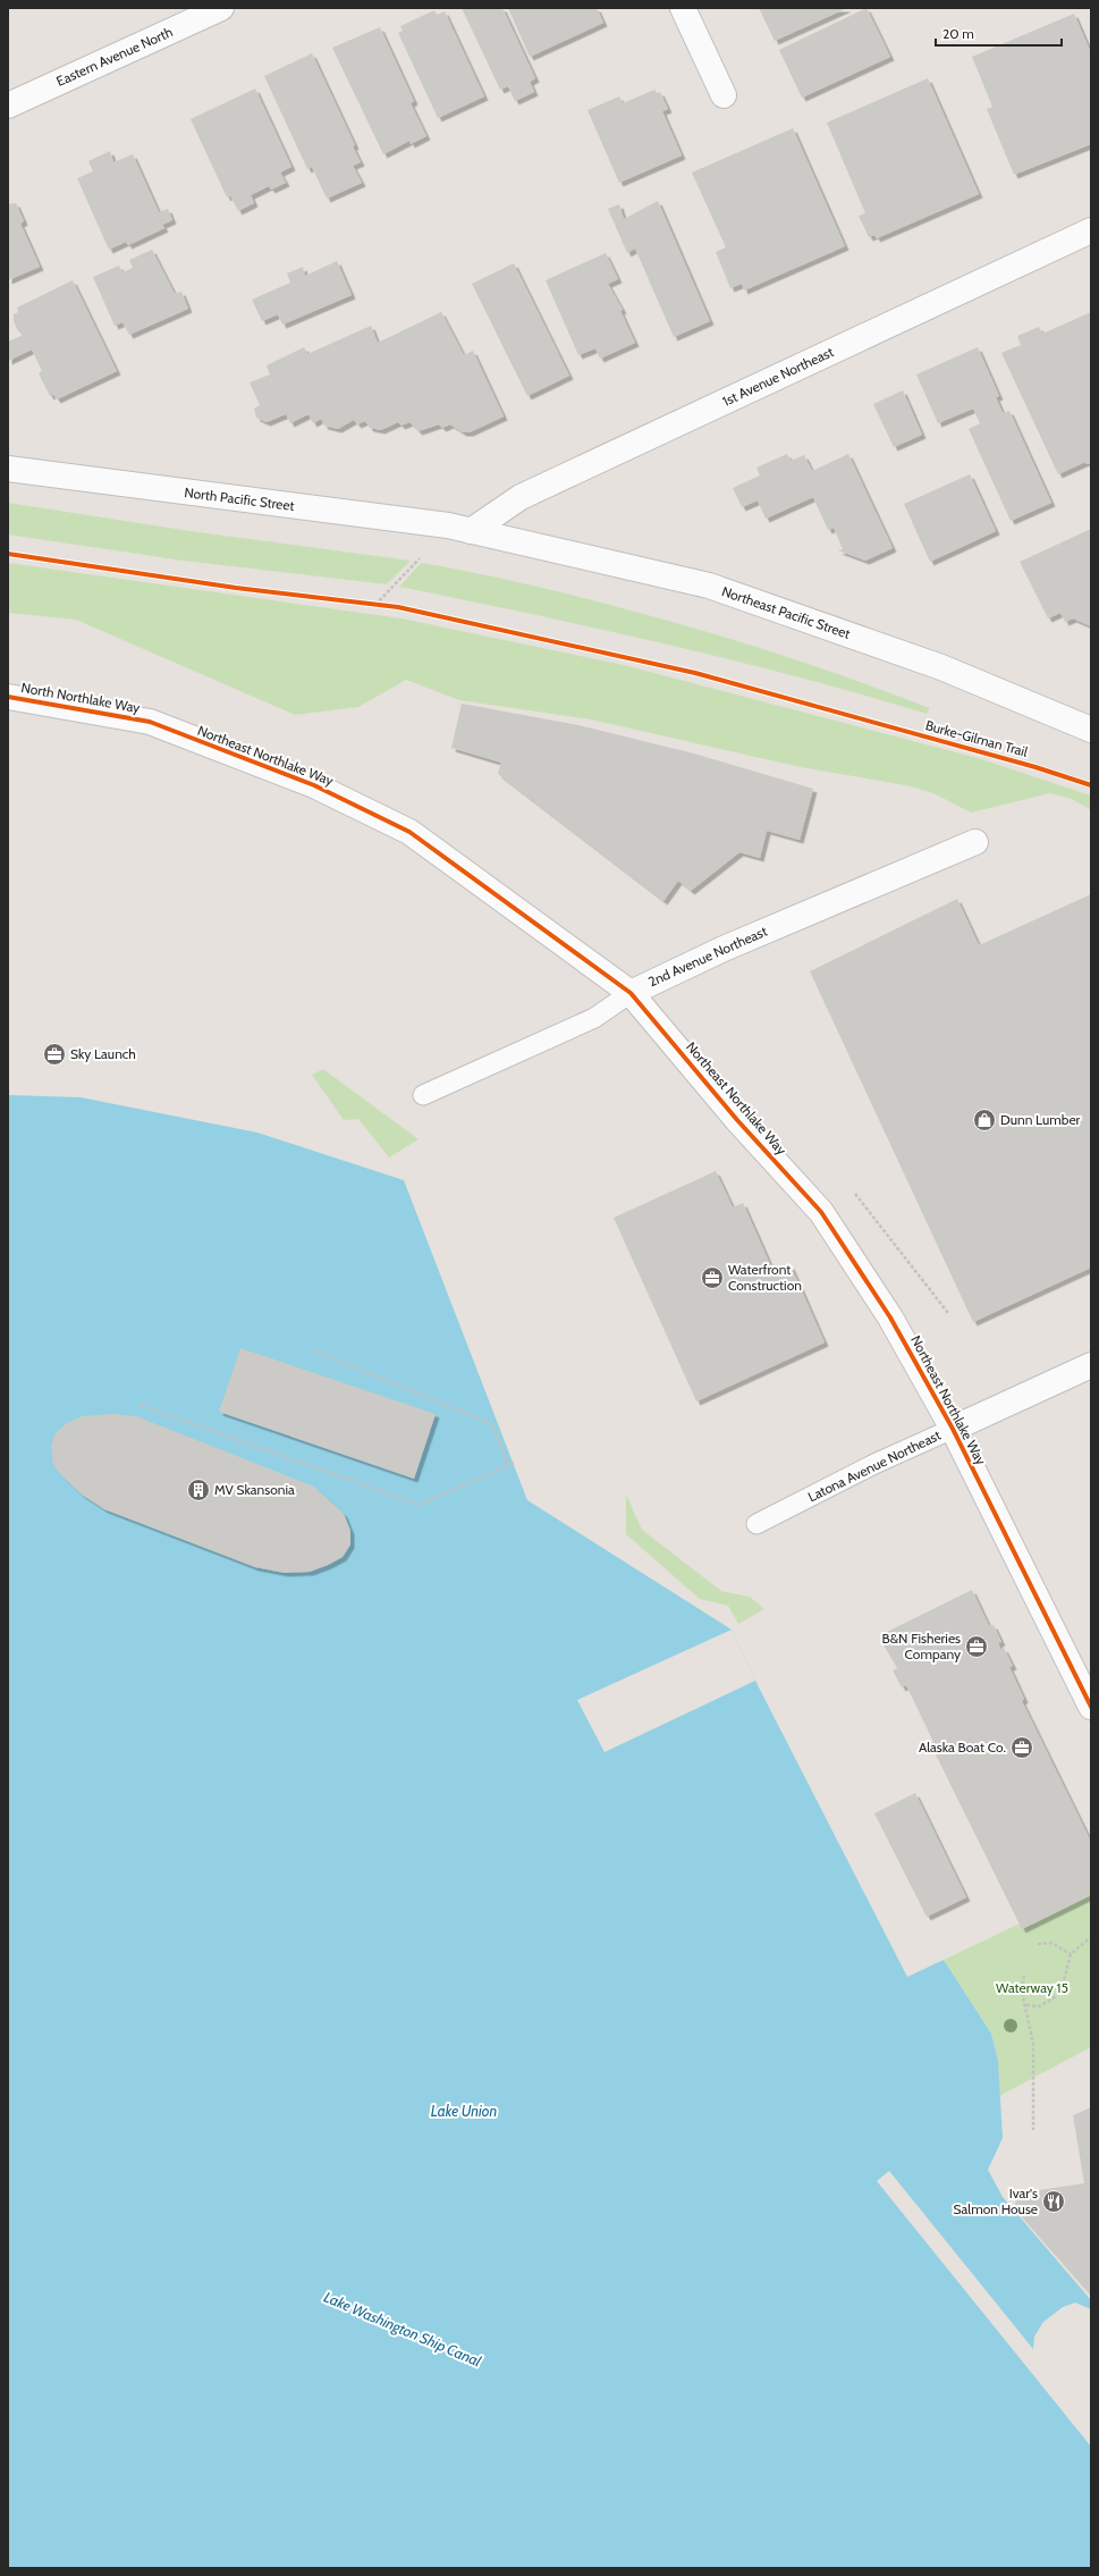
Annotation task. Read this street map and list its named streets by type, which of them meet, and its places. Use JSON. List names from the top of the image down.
{
  "streets": {
    "street": [
      "Eastern Avenue North",
      "1st Avenue Northeast",
      "North Pacific Street",
      "Northeast Pacific Street",
      "North Northlake Way",
      "Northeast Northlake Way",
      "2nd Avenue Northeast",
      "Latona Avenue Northeast"
    ],
    "cycle path": ["Burke-Gilman Trail"]
  },
  "crossings": [
    ["1st Avenue Northeast", "North Pacific Street"],
    ["1st Avenue Northeast", "Northeast Pacific Street"],
    ["North Pacific Street", "Northeast Pacific Street"],
    ["North Northlake Way", "Northeast Northlake Way"],
    ["Northeast Northlake Way", "2nd Avenue Northeast"],
    ["Northeast Northlake Way", "Latona Avenue Northeast"]
  ],
  "water": ["Lake Union", "Lake Washington Ship Canal"],
  "parks": ["Waterway 15"],
  "places": {
    "office": [
      "Sky Launch",
      "Waterfront Construction",
      "B&N Fisheries Company",
      "Alaska Boat Co."
    ],
    "shop": ["Dunn Lumber"],
    "building": ["MV Skansonia"],
    "restaurant": ["Ivar's Salmon House"]
  },
  "scale_bar": "20 m"
}
